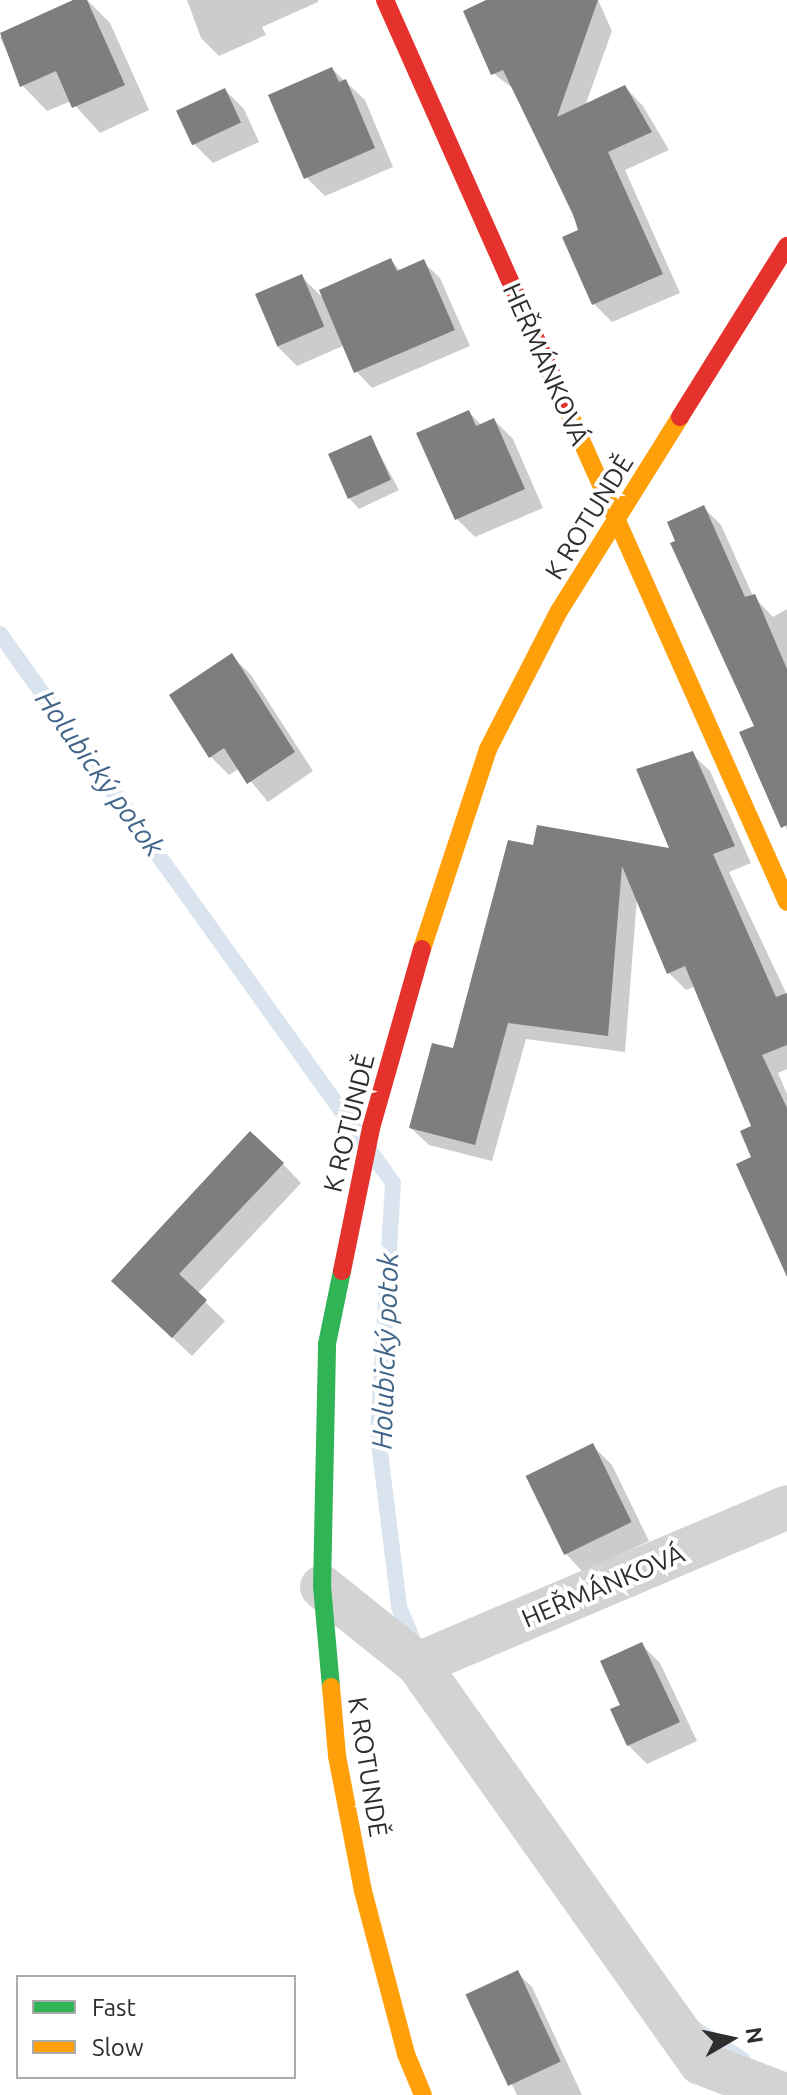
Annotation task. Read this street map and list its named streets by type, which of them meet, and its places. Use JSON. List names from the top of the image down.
{
  "streets": {
    "street": ["HEŘMÁNKOVÁ", "K ROTUNDĚ"]
  },
  "crossings": [
    ["HEŘMÁNKOVÁ", "K ROTUNDĚ"]
  ],
  "water": ["Holubický potok"],
  "legend": ["Fast", "Slow"],
  "north": "right"
}
